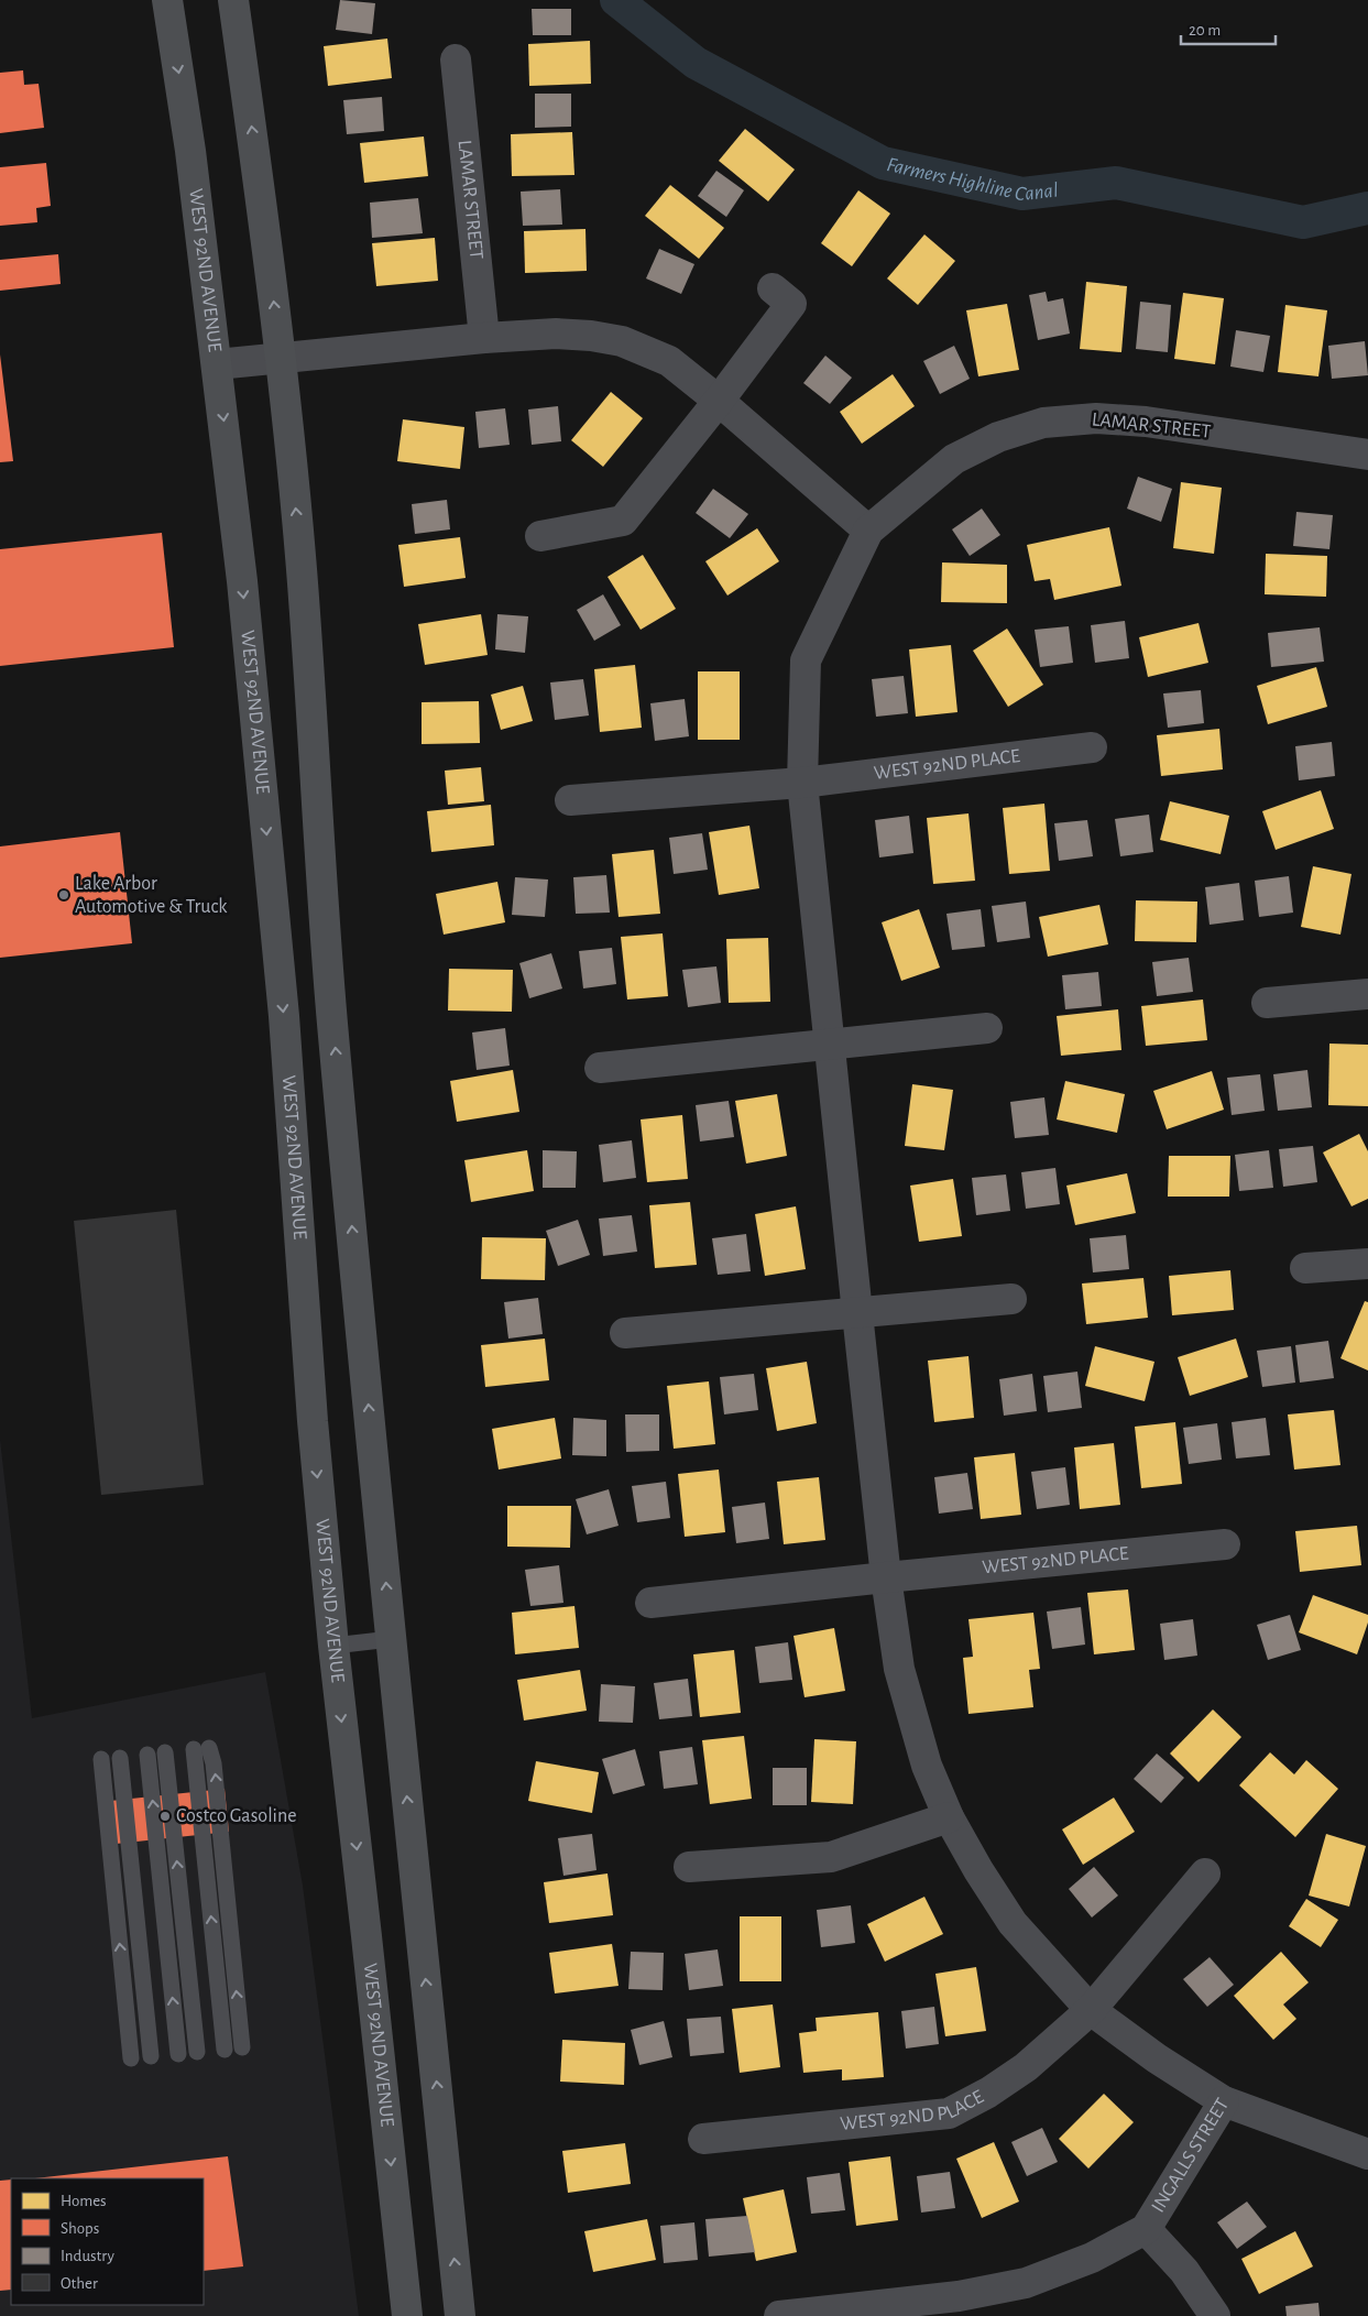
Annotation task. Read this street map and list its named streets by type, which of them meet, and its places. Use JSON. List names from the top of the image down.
{
  "streets": {
    "main road": ["WEST 92ND AVENUE"],
    "street": ["LAMAR STREET", "WEST 92ND PLACE", "INGALLS STREET"]
  },
  "water": ["Farmers Highline Canal"],
  "places": ["Lake Arbor Automotive & Truck", "Costco Gasoline"],
  "legend": [
    "Homes",
    "Shops",
    "Industry",
    "Other"
  ],
  "scale_bar": "20 m"
}
